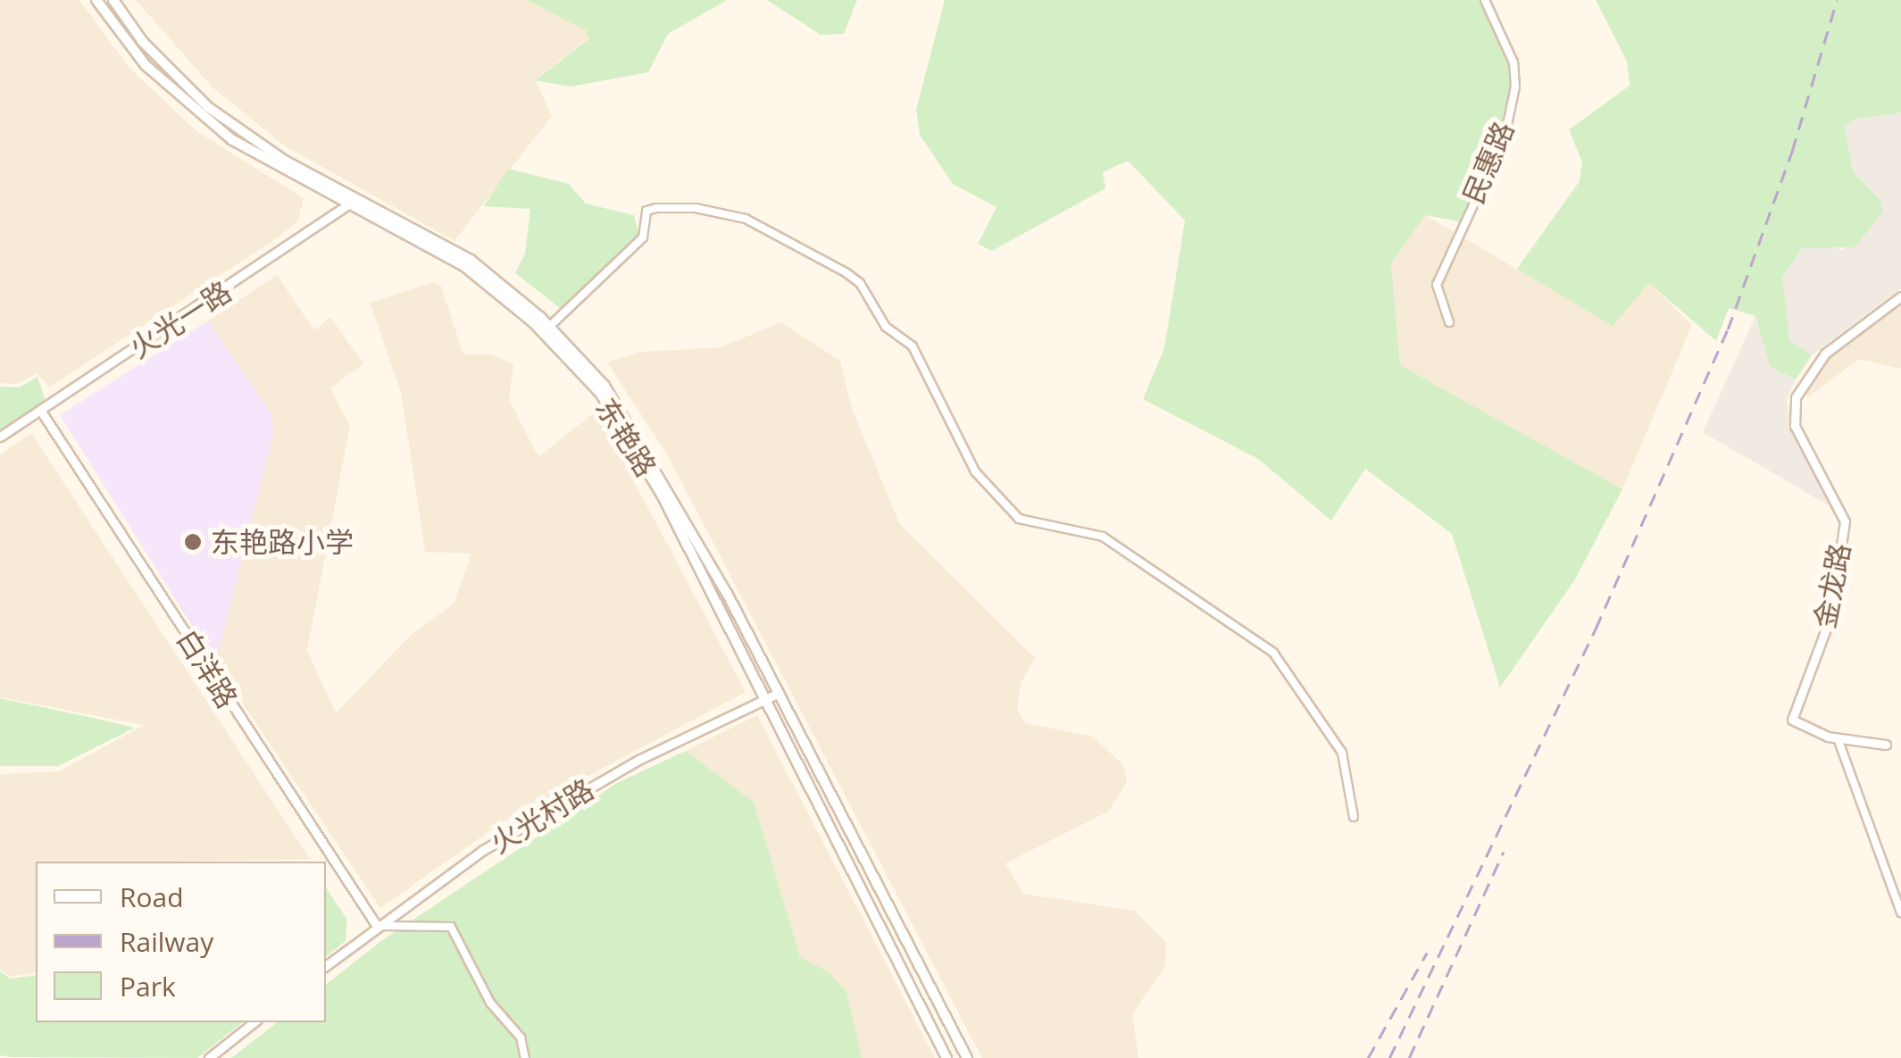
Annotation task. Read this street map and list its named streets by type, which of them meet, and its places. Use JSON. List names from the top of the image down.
{
  "streets": {
    "main road": ["东艳路"],
    "street": [
      "民惠路",
      "火光一路",
      "金龙路",
      "白洋路",
      "火光村路"
    ]
  },
  "crossings": [
    ["火光一路", "东艳路"],
    ["火光一路", "白洋路"],
    ["东艳路", "火光村路"],
    ["白洋路", "火光村路"]
  ],
  "places": ["东艳路小学"],
  "legend": ["Road", "Railway", "Park"]
}
